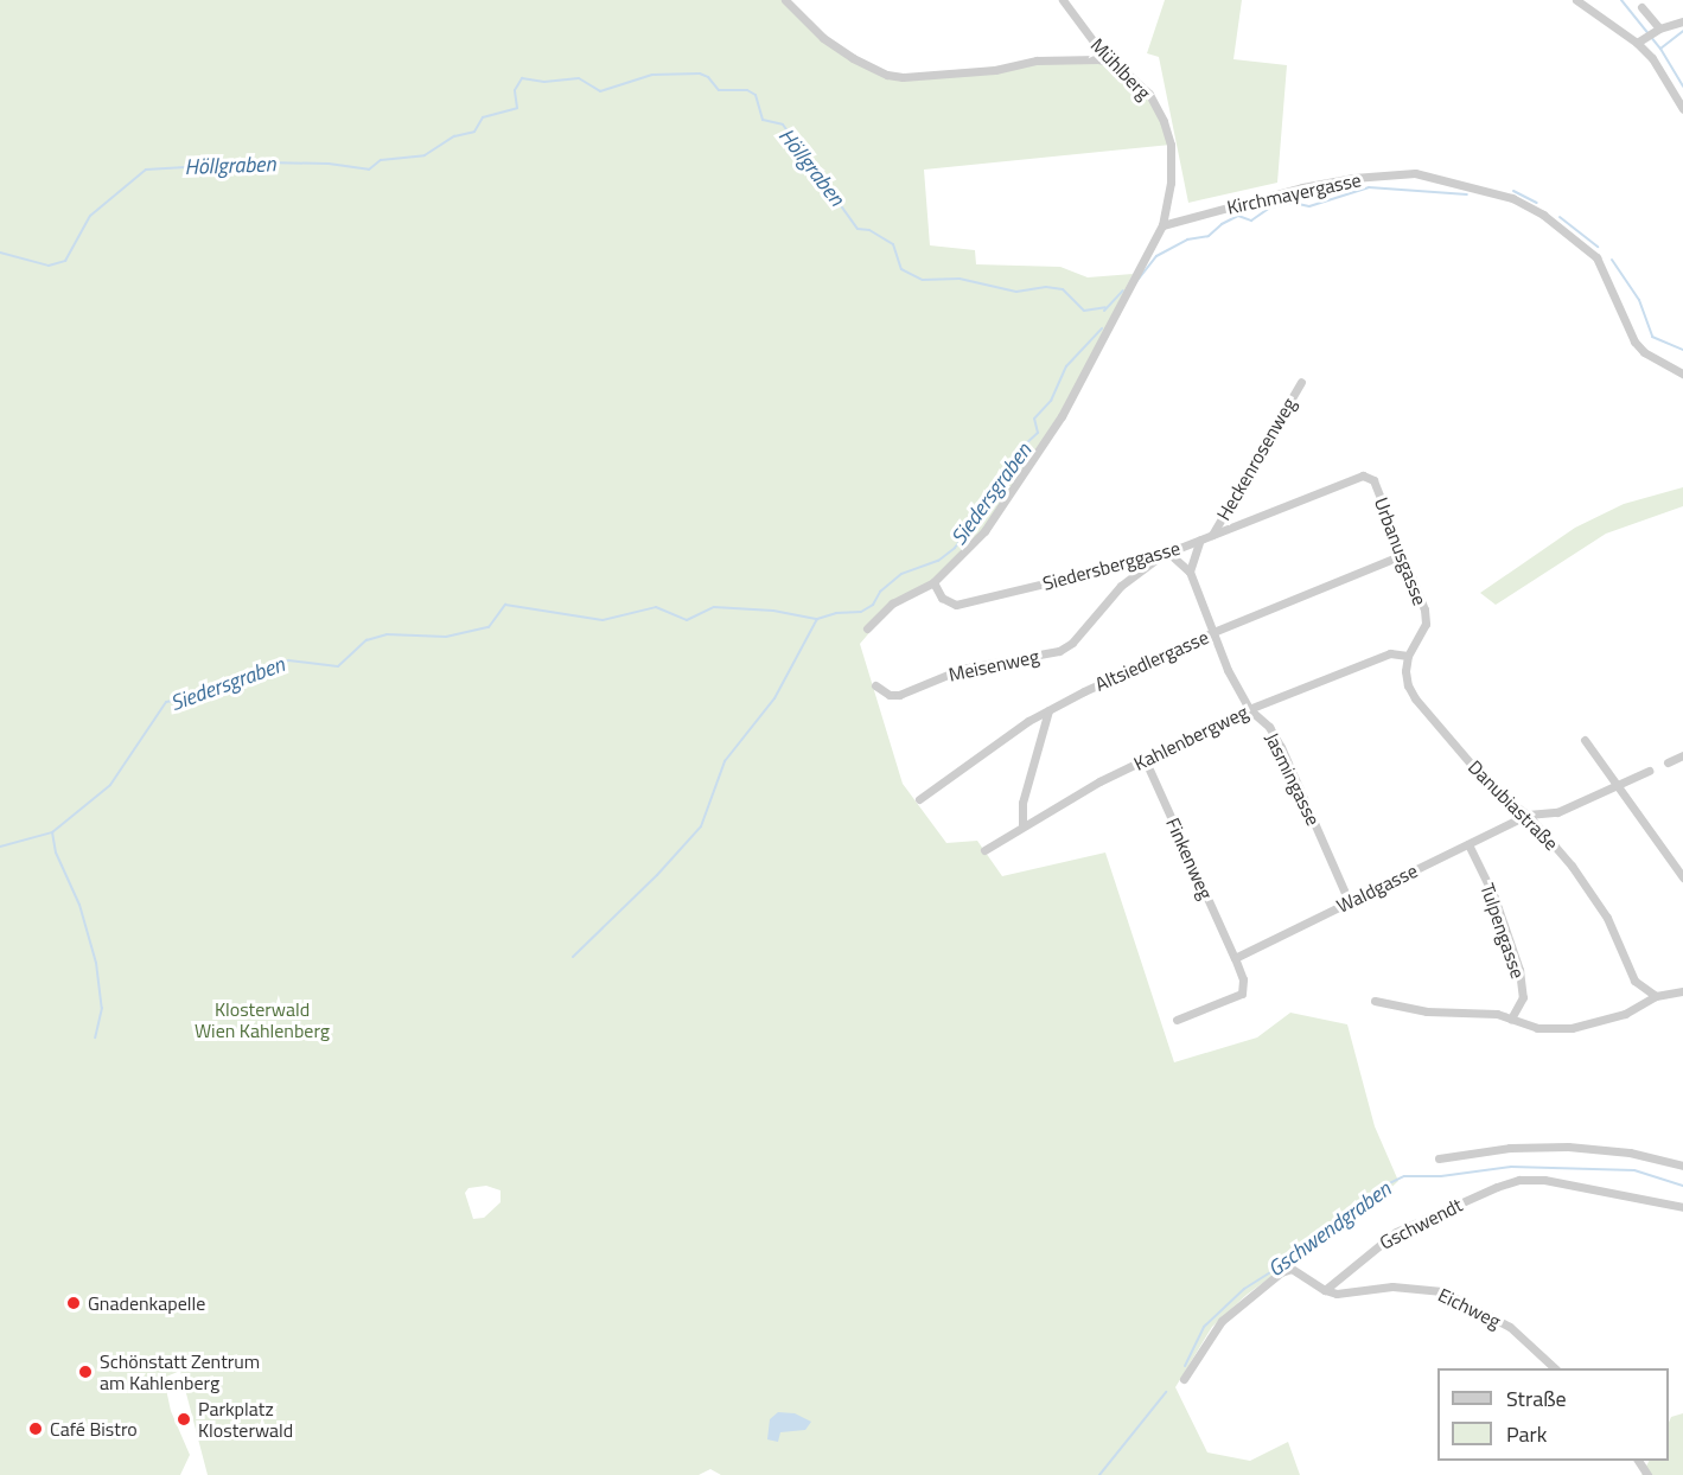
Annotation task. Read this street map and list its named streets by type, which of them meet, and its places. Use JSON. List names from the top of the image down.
{
  "streets": {
    "street": [
      "Mühlberg",
      "Kirchmayergasse",
      "Heckenrosenweg",
      "Urbanusgasse",
      "Siedersberggasse",
      "Altsiedlergasse",
      "Meisenweg",
      "Kahlenbergweg",
      "Jasmingasse",
      "Danubiastraße",
      "Finkenweg",
      "Waldgasse",
      "Tulpengasse",
      "Gschwendt",
      "Eichweg"
    ]
  },
  "crossings": [
    ["Mühlberg", "Kirchmayergasse"],
    ["Heckenrosenweg", "Siedersberggasse"],
    ["Urbanusgasse", "Siedersberggasse"],
    ["Urbanusgasse", "Altsiedlergasse"],
    ["Urbanusgasse", "Kahlenbergweg"],
    ["Urbanusgasse", "Danubiastraße"],
    ["Siedersberggasse", "Meisenweg"],
    ["Siedersberggasse", "Jasmingasse"],
    ["Altsiedlergasse", "Jasmingasse"],
    ["Kahlenbergweg", "Jasmingasse"],
    ["Kahlenbergweg", "Danubiastraße"],
    ["Kahlenbergweg", "Finkenweg"],
    ["Jasmingasse", "Waldgasse"],
    ["Danubiastraße", "Waldgasse"],
    ["Finkenweg", "Waldgasse"],
    ["Waldgasse", "Tulpengasse"],
    ["Gschwendt", "Eichweg"]
  ],
  "water": ["Höllgraben", "Siedersgraben", "Gschwendgraben"],
  "parks": ["Klosterwald Wien Kahlenberg"],
  "places": [
    "Gnadenkapelle",
    "Schönstatt Zentrum am Kahlenberg",
    "Parkplatz Klosterwald",
    "Café Bistro"
  ],
  "legend": ["Straße", "Park"]
}
